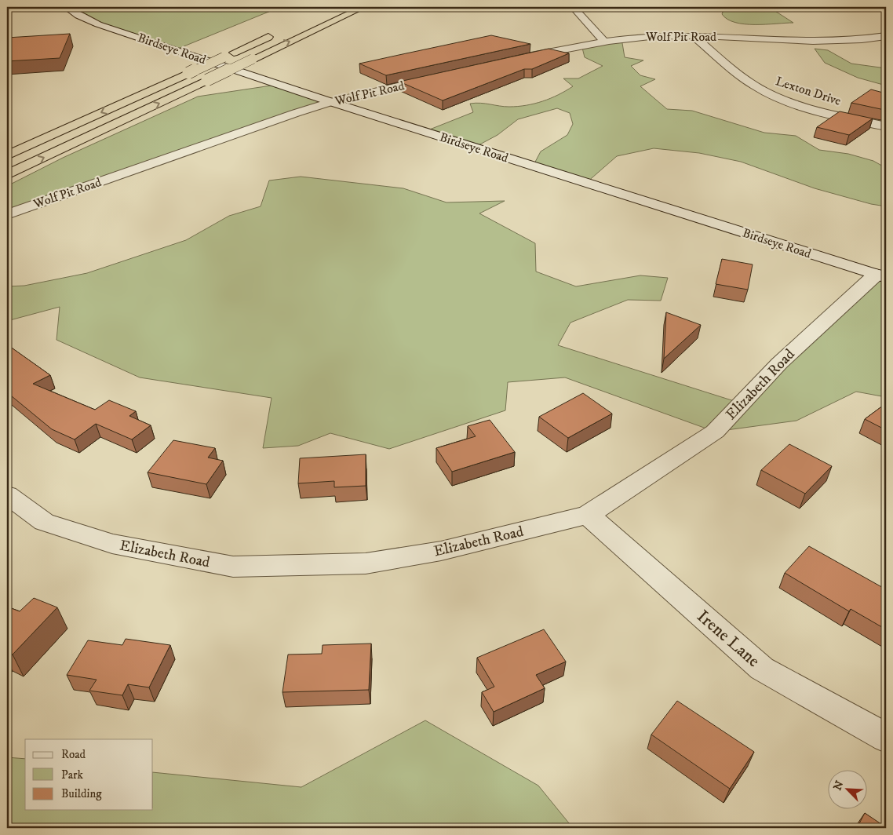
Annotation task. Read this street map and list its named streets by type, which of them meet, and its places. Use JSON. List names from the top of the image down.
{
  "streets": {
    "street": [
      "Wolf Pit Road",
      "Birdseye Road",
      "Lexton Drive",
      "Elizabeth Road",
      "Irene Lane"
    ]
  },
  "crossings": [
    ["Wolf Pit Road", "Birdseye Road"],
    ["Wolf Pit Road", "Lexton Drive"],
    ["Birdseye Road", "Elizabeth Road"],
    ["Elizabeth Road", "Irene Lane"]
  ],
  "legend": ["Road", "Park", "Building"],
  "north": "top left"
}
